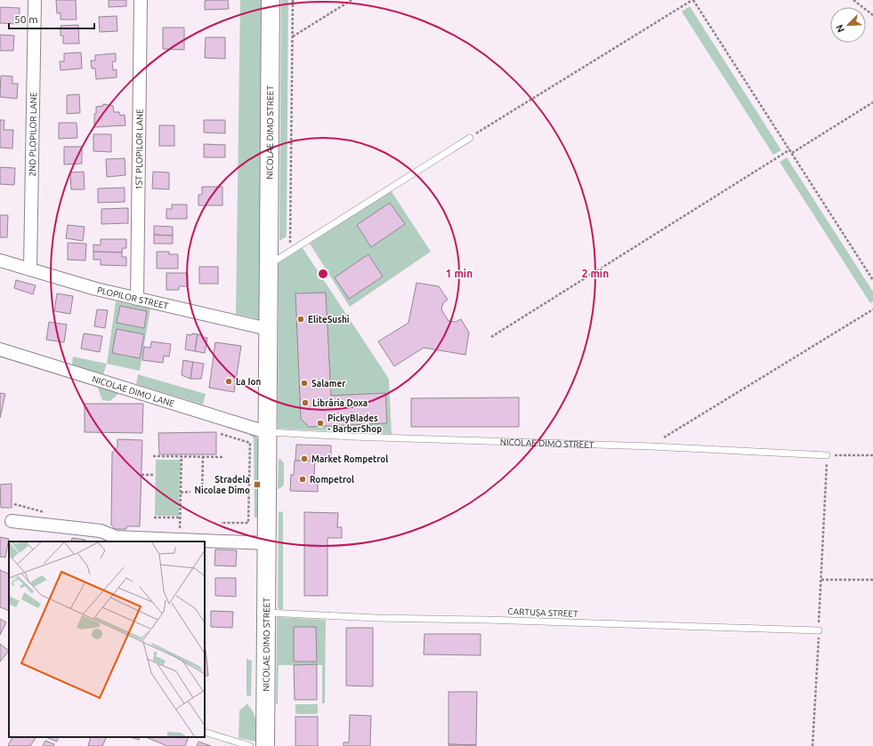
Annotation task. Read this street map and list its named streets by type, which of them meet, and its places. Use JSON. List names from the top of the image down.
{
  "streets": {
    "street": [
      "NICOLAE DIMO STREET",
      "2ND PLOPILOR LANE",
      "1ST PLOPILOR LANE",
      "PLOPILOR STREET",
      "NICOLAE DIMO LANE"
    ],
    "lane": ["CARTUȘA STREET"]
  },
  "crossings": [
    ["NICOLAE DIMO STREET", "PLOPILOR STREET"],
    ["NICOLAE DIMO STREET", "NICOLAE DIMO LANE"],
    ["NICOLAE DIMO STREET", "CARTUȘA STREET"],
    ["2ND PLOPILOR LANE", "PLOPILOR STREET"],
    ["1ST PLOPILOR LANE", "PLOPILOR STREET"]
  ],
  "places": {
    "other": [
      "EliteSushi",
      "La Ion",
      "Salamer",
      "Librăria Doxa",
      "PickyBlades - BarberShop",
      "Market Rompetrol",
      "Rompetrol"
    ],
    "transit": ["Stradela Nicolae Dimo"]
  },
  "scale_bar": "50 m",
  "north": "bottom left",
  "rings": ["1 min", "2 min"]
}
